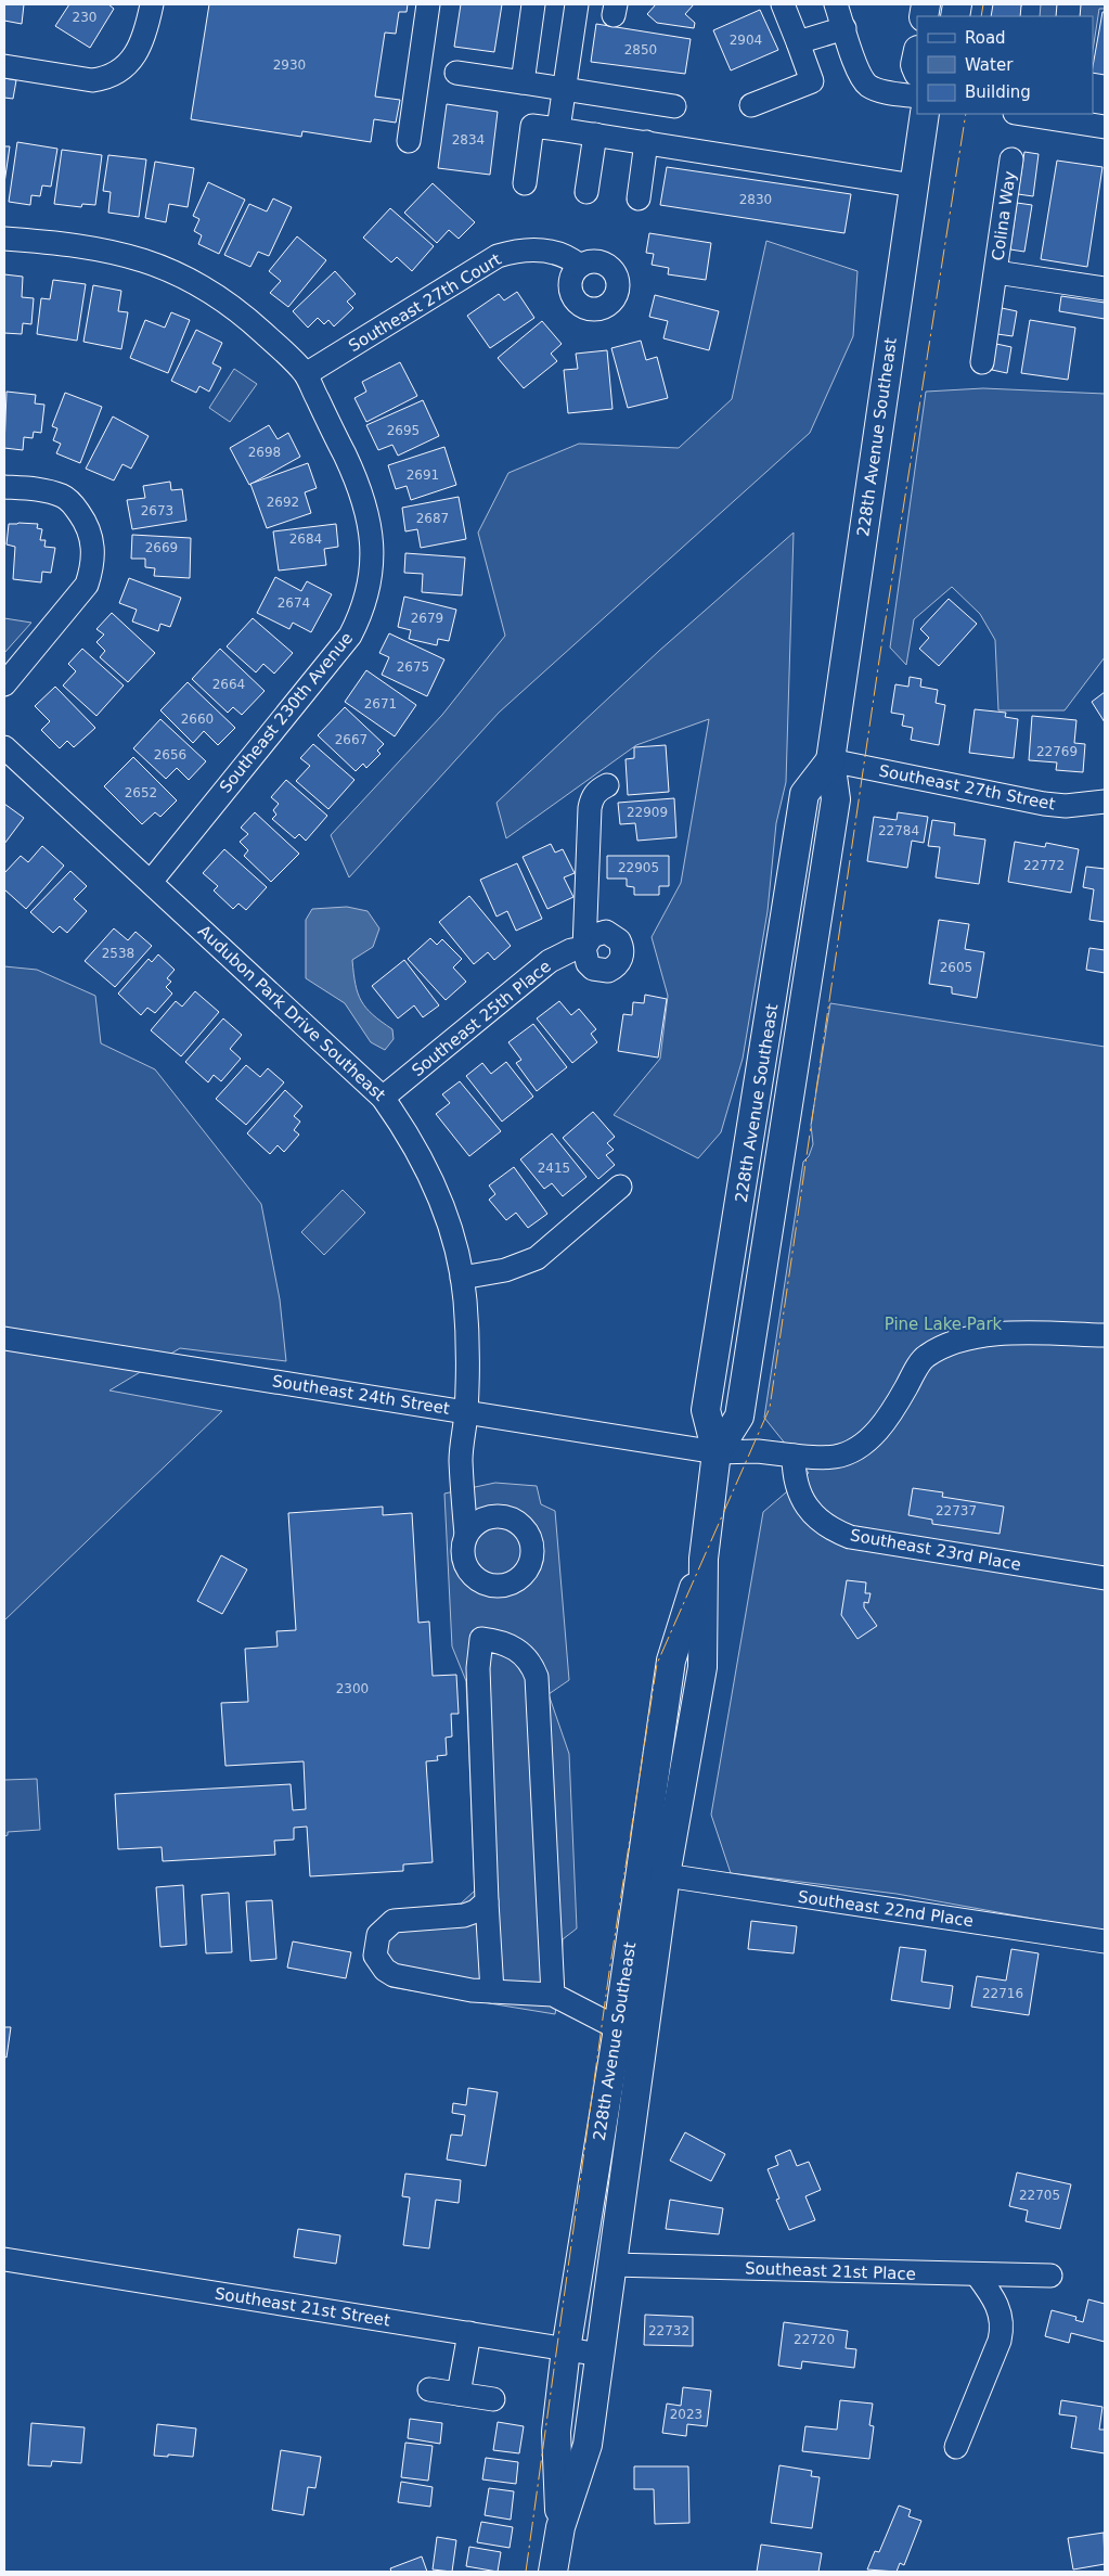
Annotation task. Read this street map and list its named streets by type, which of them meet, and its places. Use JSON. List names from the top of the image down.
{
  "streets": {
    "main road": ["228th Avenue Southeast"],
    "street": [
      "Colina Way",
      "Southeast 27th Court",
      "Southeast 230th Avenue",
      "Southeast 27th Street",
      "Audubon Park Drive Southeast",
      "Southeast 25th Place",
      "Southeast 24th Street",
      "Southeast 23rd Place",
      "Southeast 22nd Place",
      "Southeast 21st Place",
      "Southeast 21st Street"
    ]
  },
  "crossings": [
    ["Southeast 27th Court", "Southeast 230th Avenue"],
    ["228th Avenue Southeast", "Southeast 27th Street"],
    ["228th Avenue Southeast", "Southeast 24th Street"],
    ["228th Avenue Southeast", "Southeast 22nd Place"],
    ["228th Avenue Southeast", "Southeast 21st Place"],
    ["228th Avenue Southeast", "Southeast 21st Street"],
    ["Southeast 230th Avenue", "Audubon Park Drive Southeast"],
    ["Audubon Park Drive Southeast", "Southeast 25th Place"],
    ["Audubon Park Drive Southeast", "Southeast 24th Street"]
  ],
  "parks": ["Pine Lake Park"],
  "house_numbers": [
    "230",
    "2904",
    "2850",
    "2930",
    "2834",
    "2830",
    "2695",
    "2698",
    "2691",
    "2692",
    "2673",
    "2687",
    "2684",
    "2669",
    "2674",
    "2679",
    "2675",
    "2664",
    "2671",
    "2660",
    "2667",
    "22769",
    "2656",
    "2652",
    "22909",
    "22784",
    "22772",
    "22905",
    "2538",
    "2605",
    "2415",
    "22737",
    "2300",
    "22716",
    "22705",
    "22732",
    "22720",
    "2023"
  ],
  "legend": ["Road", "Water", "Building"]
}
